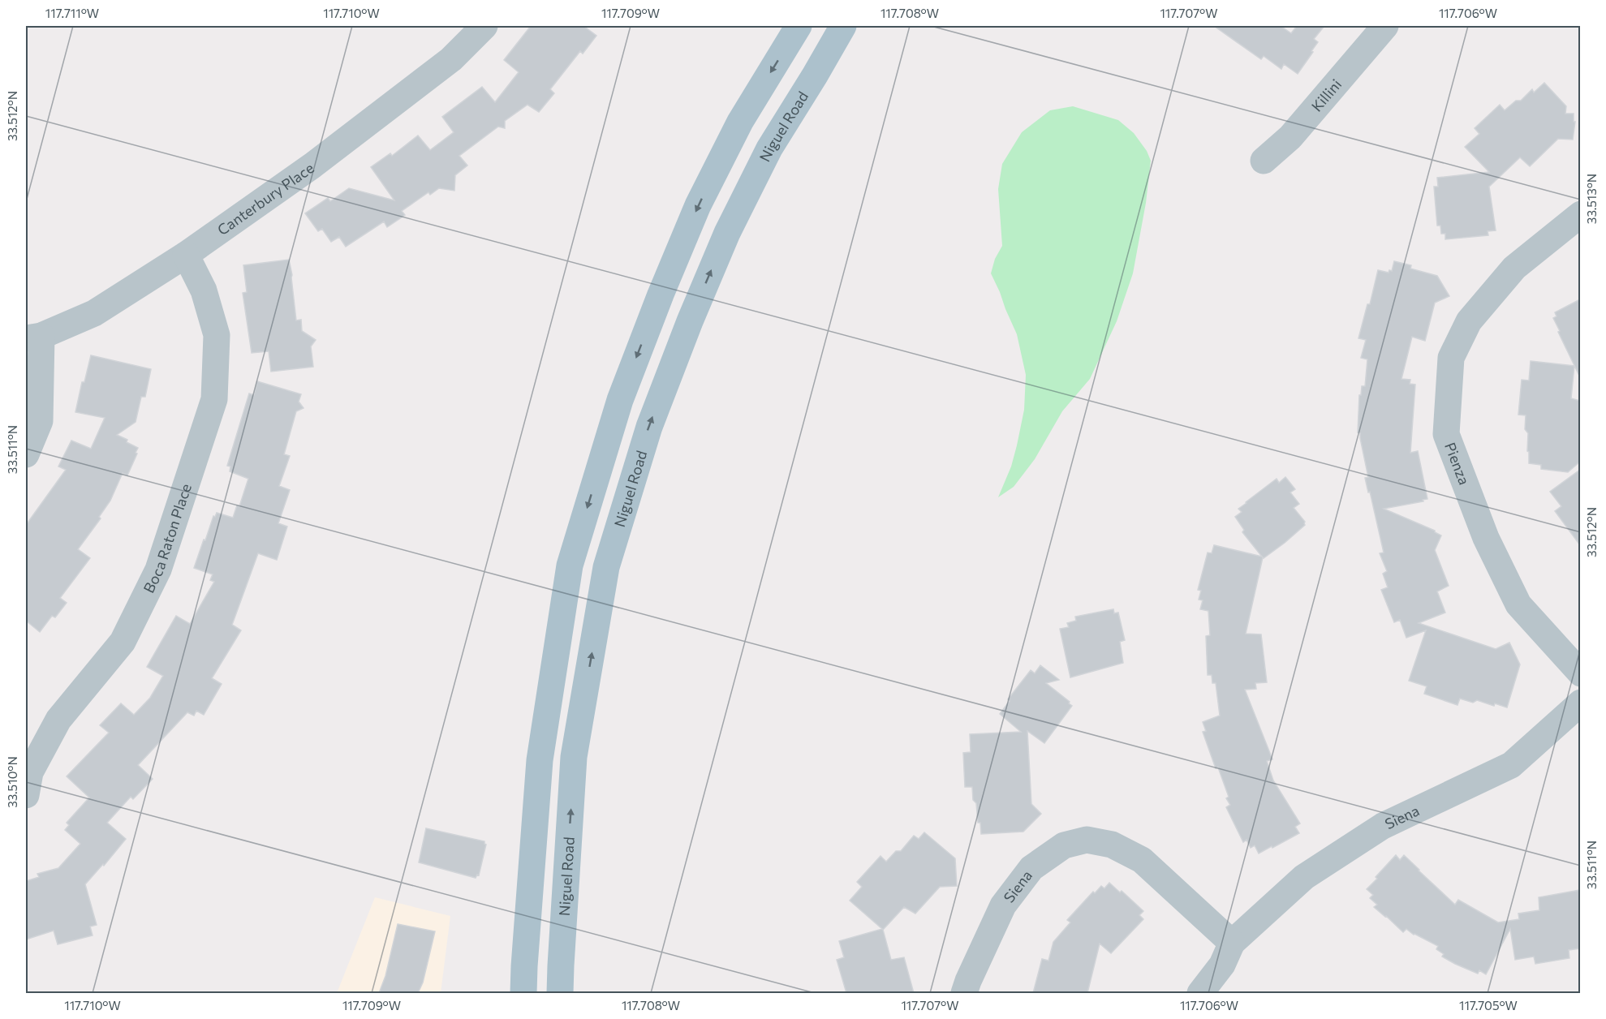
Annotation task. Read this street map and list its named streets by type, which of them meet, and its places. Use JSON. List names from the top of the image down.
{
  "streets": {
    "main road": ["Niguel Road"],
    "street": [
      "Killini",
      "Canterbury Place",
      "Pienza",
      "Boca Raton Place",
      "Siena"
    ]
  },
  "crossings": [
    ["Canterbury Place", "Boca Raton Place"]
  ],
  "coordinates": [
    "117.711°W",
    "117.710°W",
    "117.709°W",
    "117.708°W",
    "117.707°W",
    "117.706°W",
    "33.512°N",
    "33.513°N",
    "33.511°N",
    "33.510°N",
    "117.705°W"
  ]
}
